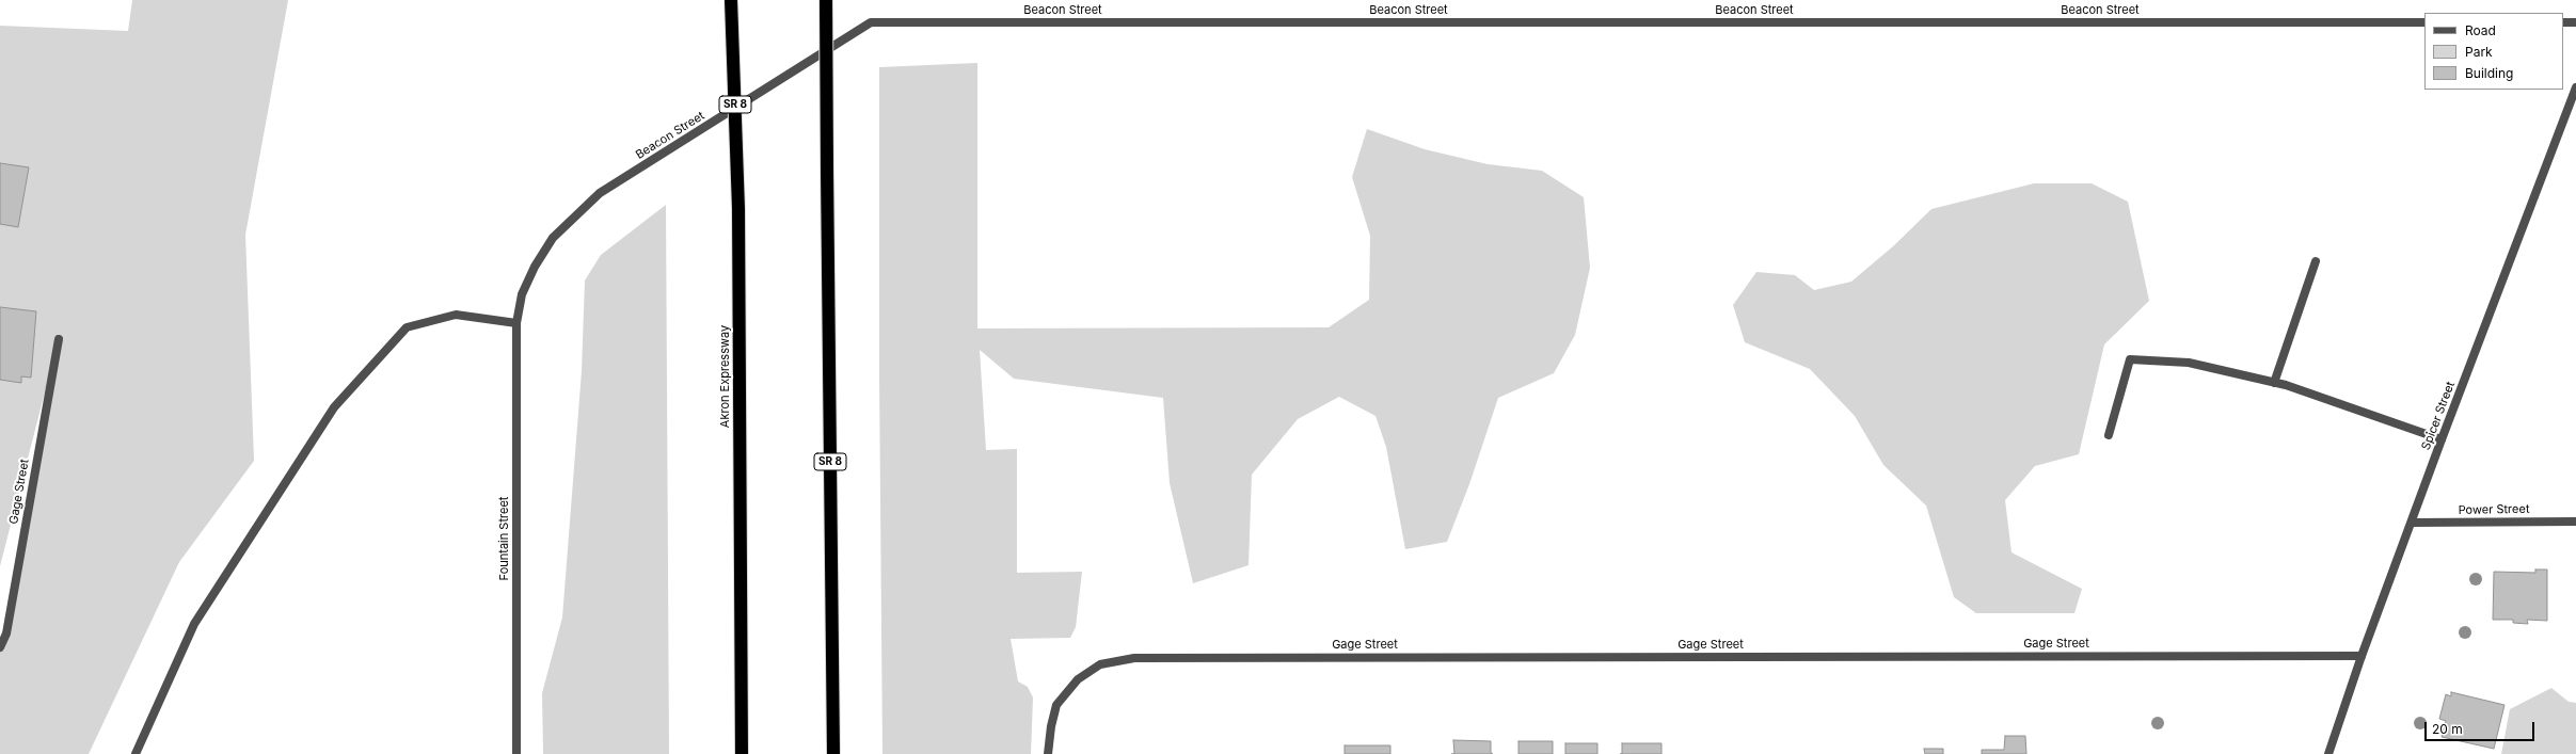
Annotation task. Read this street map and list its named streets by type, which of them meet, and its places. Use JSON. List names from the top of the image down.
{
  "streets": {
    "highway": ["SR 8", "Akron Expressway"],
    "street": [
      "Beacon Street",
      "Spicer Street",
      "Gage Street",
      "Power Street",
      "Fountain Street"
    ]
  },
  "crossings": [
    ["Beacon Street", "Fountain Street"],
    ["Spicer Street", "Gage Street"],
    ["Spicer Street", "Power Street"]
  ],
  "legend": ["Road", "Park", "Building"],
  "scale_bar": "20 m"
}
